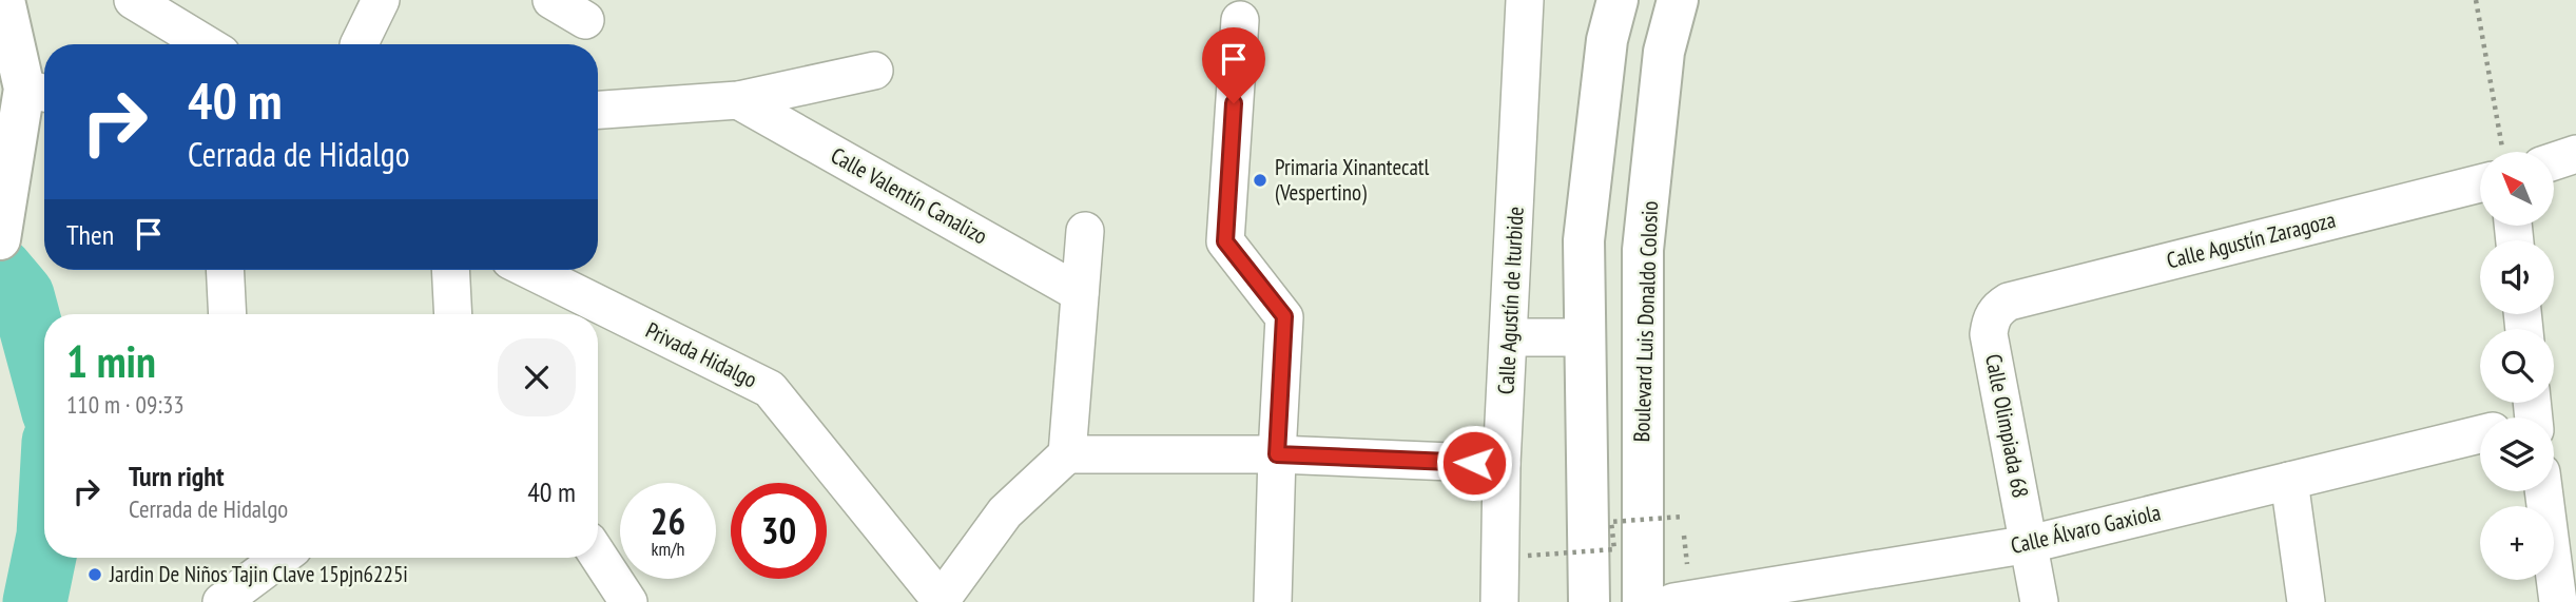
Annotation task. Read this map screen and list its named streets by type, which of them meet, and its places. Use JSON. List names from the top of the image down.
{
  "streets": {
    "main road": ["Boulevard Luis Donaldo Colosio"],
    "street": [
      "Calle Valentín Canalizo",
      "Calle Agustín Zaragoza",
      "Calle Agustín de Iturbide",
      "Privada Hidalgo",
      "Calle Olimpiada 68",
      "Calle Álvaro Gaxiola"
    ]
  },
  "crossings": [
    ["Calle Agustín Zaragoza", "Calle Olimpiada 68"],
    ["Calle Olimpiada 68", "Calle Álvaro Gaxiola"]
  ],
  "places": ["Primaria Xinantecatl (Vespertino)", "Jardin De Niños Tajin Clave 15pjn6225i"],
  "north": "top left",
  "page": {
    "turn": ["40 m", "Cerrada de Hidalgo"],
    "map_buttons": "+",
    "then": "Then",
    "heading": ["1 min", "110 m · 09:33"],
    "list": [
      {
        "name": "Turn right",
        "note": "Cerrada de Hidalgo",
        "value": "40 m"
      }
    ],
    "speed": "26 km/h",
    "limit": "30"
  }
}
